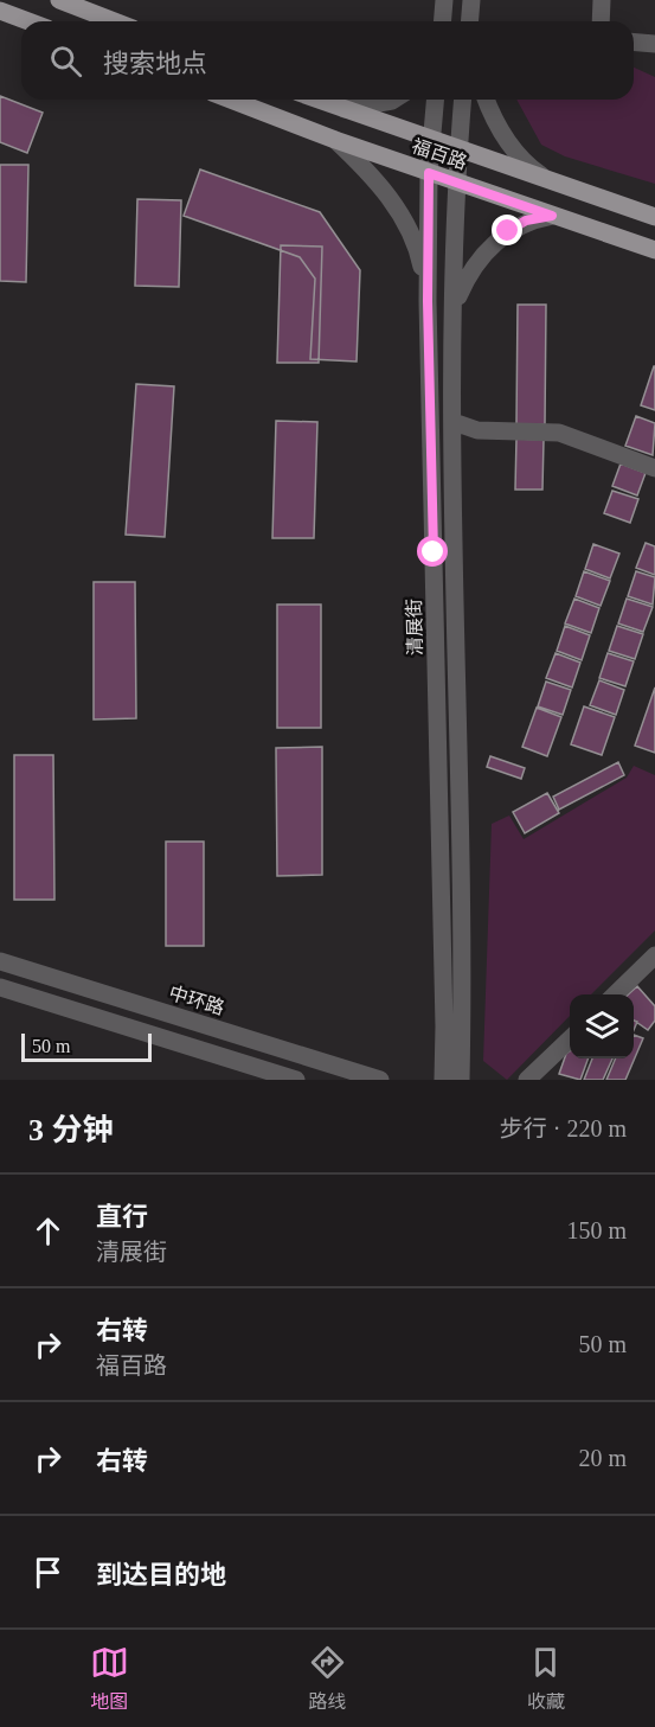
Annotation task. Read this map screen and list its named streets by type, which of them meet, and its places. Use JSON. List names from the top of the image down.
{
  "streets": {
    "main road": ["福百路"],
    "street": ["清展街", "中环路"]
  },
  "crossings": [
    ["福百路", "清展街"]
  ],
  "scale_bar": "50 m",
  "page": {
    "search": "搜索地点",
    "scale": "50 m",
    "heading": ["3 分钟", "步行 · 220 m"],
    "list": [
      ["直行", "清展街", "150 m"],
      ["右转", "福百路", "50 m"],
      ["右转", "20 m"],
      "到达目的地"
    ],
    "nav": ["地图", "路线", "收藏"]
  }
}
